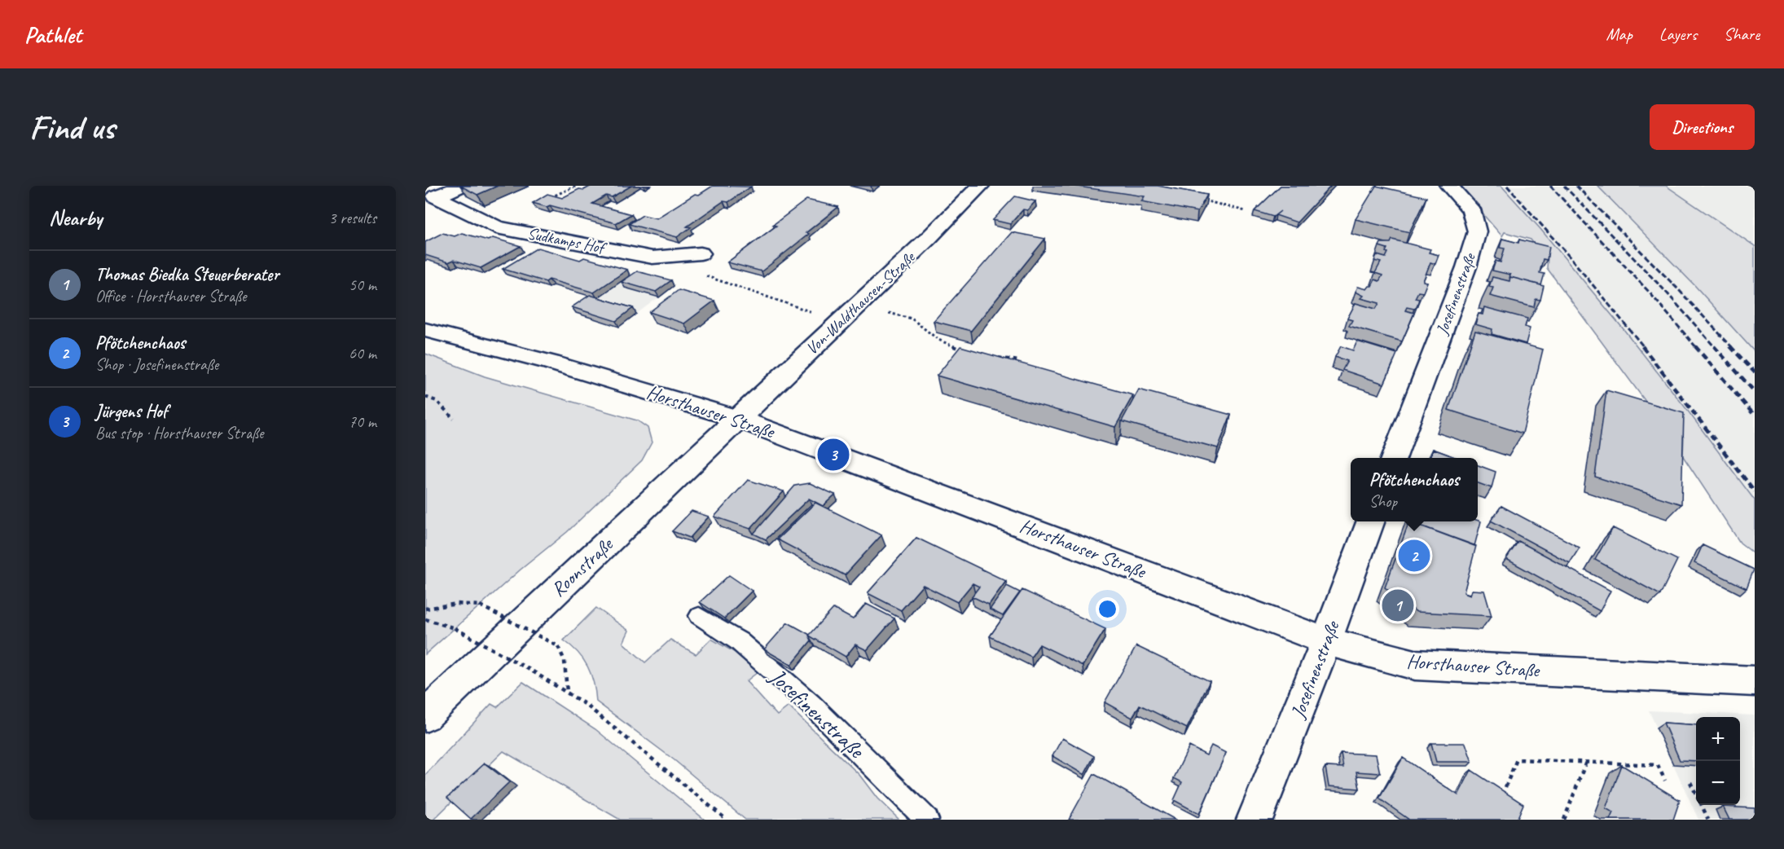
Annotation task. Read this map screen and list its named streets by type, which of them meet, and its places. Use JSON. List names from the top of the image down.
{
  "streets": {
    "street": [
      "Sudkamps Hof",
      "Josefinenstraße",
      "Von-Waldthausen-Straße",
      "Horsthauser Straße",
      "Roonstraße"
    ]
  },
  "crossings": [
    ["Josefinenstraße", "Horsthauser Straße"],
    ["Von-Waldthausen-Straße", "Horsthauser Straße"],
    ["Von-Waldthausen-Straße", "Roonstraße"],
    ["Horsthauser Straße", "Roonstraße"]
  ],
  "page": {
    "header": "Pathlet",
    "nav": ["Map", "Layers", "Share"],
    "buttons": "Directions",
    "title": "Find us",
    "heading": ["Nearby", "3 results"],
    "list": [
      {
        "mark": "1",
        "name": "Thomas Biedka Steuerberater",
        "note": "Office · Horsthauser Straße",
        "value": "50 m"
      },
      {
        "mark": "2",
        "name": "Pfötchenchaos",
        "note": "Shop · Josefinenstraße",
        "value": "60 m"
      },
      {
        "mark": "3",
        "name": "Jürgens Hof",
        "note": "Bus stop · Horsthauser Straße",
        "value": "70 m"
      }
    ],
    "pins": ["3", "2", "1"],
    "popup": ["Pfötchenchaos", "Shop"],
    "map_buttons": ["+", "−"]
  }
}
